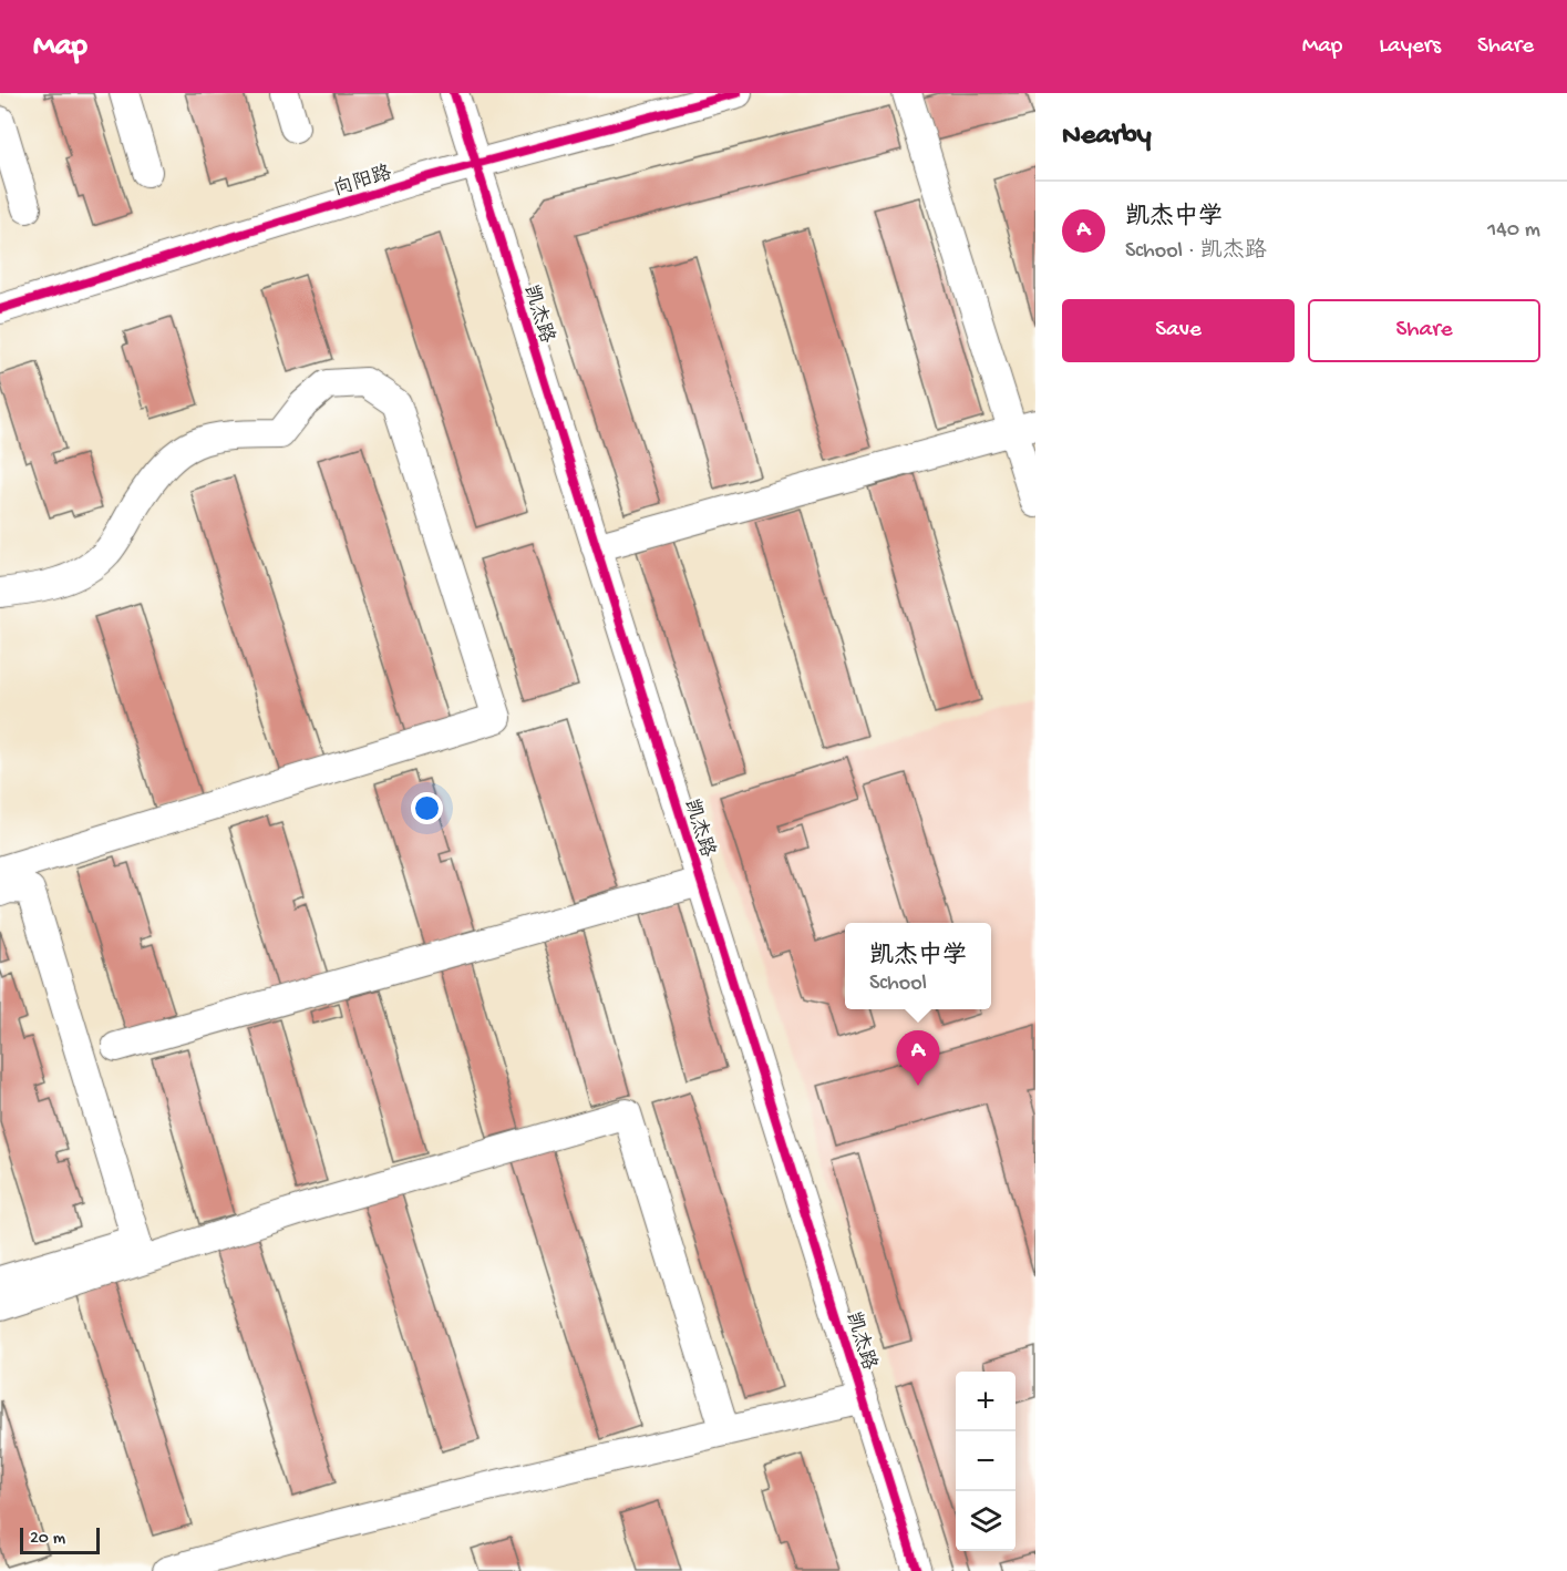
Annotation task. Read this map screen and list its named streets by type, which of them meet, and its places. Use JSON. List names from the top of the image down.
{
  "streets": {
    "street": ["向阳路", "凯杰路"]
  },
  "crossings": [
    ["向阳路", "凯杰路"]
  ],
  "scale_bar": "20 m",
  "page": {
    "header": "Map",
    "nav": ["Map", "Layers", "Share"],
    "heading": "Nearby",
    "list": [
      {
        "mark": "A",
        "name": "凯杰中学",
        "note": "School · 凯杰路",
        "value": "140 m"
      }
    ],
    "buttons": ["Save", "Share"],
    "popup": ["凯杰中学", "School"],
    "pins": "A",
    "map_buttons": ["+", "−"],
    "scale": "20 m"
  }
}
